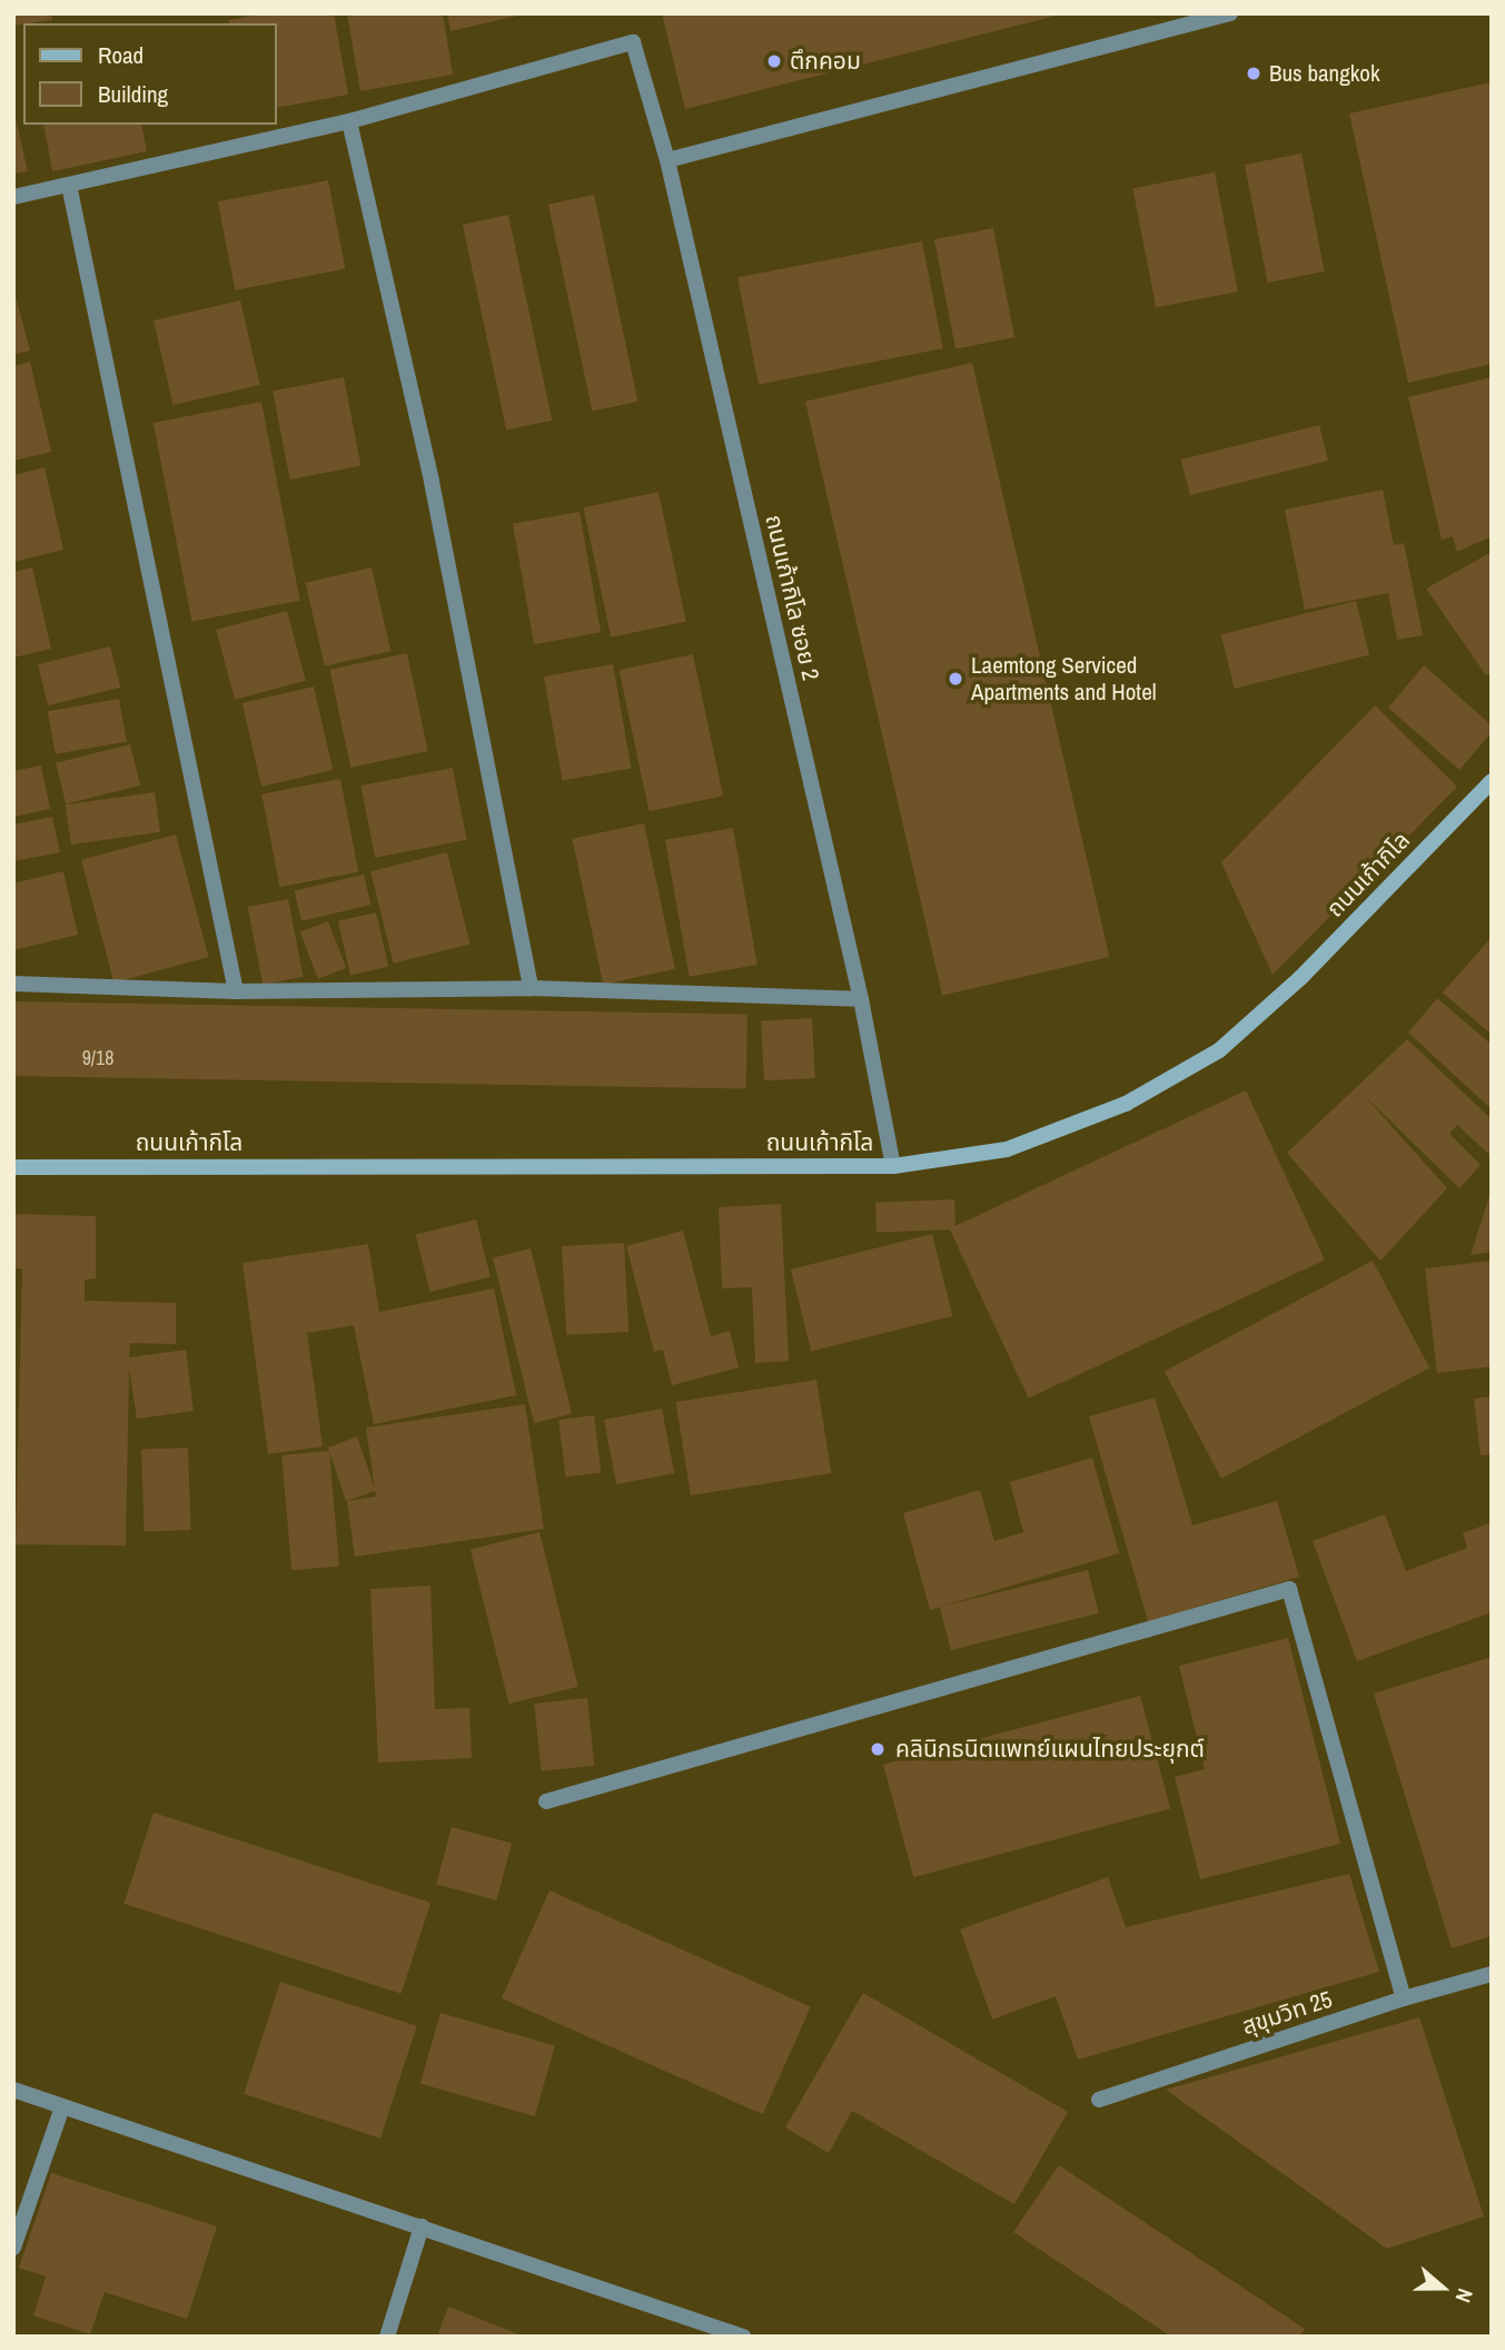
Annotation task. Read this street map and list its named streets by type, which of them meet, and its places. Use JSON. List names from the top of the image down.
{
  "streets": {
    "main road": ["ถนนเก้ากิโล"],
    "street": ["ถนนเก้ากิโล ซอย 2", "สุขุมวิท 25"]
  },
  "crossings": [
    ["ถนนเก้ากิโล ซอย 2", "ถนนเก้ากิโล"]
  ],
  "places": [
    "ตึกคอม",
    "Bus bangkok",
    "Laemtong Serviced Apartments and Hotel",
    "คลินิกธนิตแพทย์แผนไทยประยุกต์"
  ],
  "house_numbers": ["9/18"],
  "legend": ["Road", "Building"],
  "north": "right"
}
